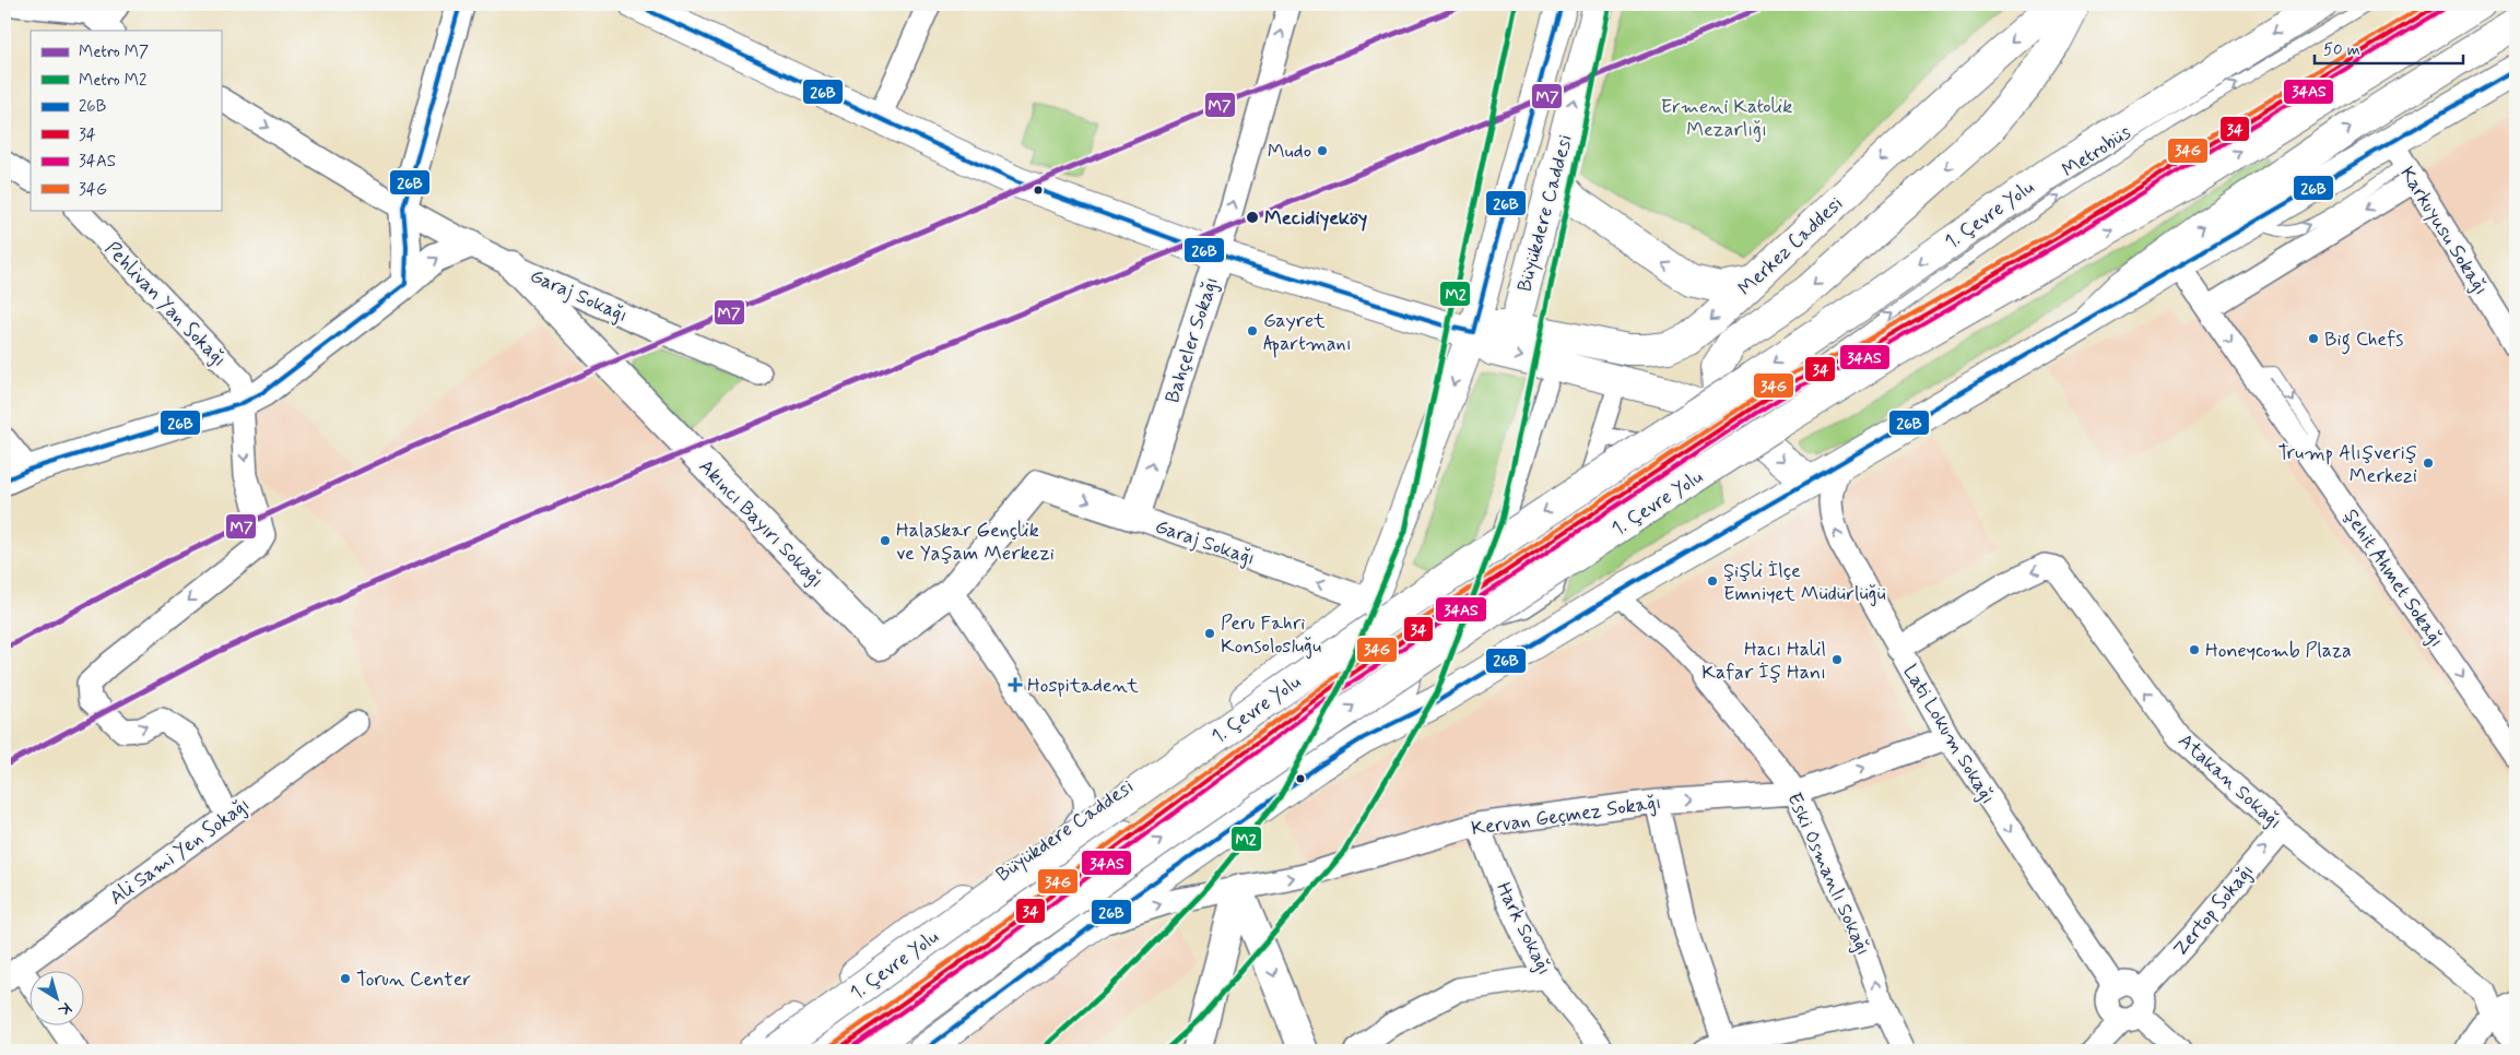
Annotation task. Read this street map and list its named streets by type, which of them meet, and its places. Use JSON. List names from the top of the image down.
{
  "streets": {
    "main road": ["Büyükdere Caddesi", "1. Çevre Yolu", "Merkez Caddesi"],
    "street": [
      "Karkuyusu Sokağı",
      "Garaj Sokağı",
      "Pehlivan Yan Sokağı",
      "Bahçeler Sokağı",
      "Akıncı Bayırı Sokağı",
      "Şehit Ahmet Sokağı",
      "Lati Lokum Sokağı",
      "Atakan Sokağı",
      "Kervan Geçmez Sokağı",
      "Ali Sami Yen Sokağı",
      "Eski Osmanlı Sokağı",
      "Zertop Sokağı",
      "Hark Sokağı"
    ],
    "lane": ["Metrobüs"]
  },
  "crossings": [
    ["Metrobüs", "1. Çevre Yolu"],
    ["Büyükdere Caddesi", "Merkez Caddesi"],
    ["Büyükdere Caddesi", "Garaj Sokağı"],
    ["Garaj Sokağı", "Bahçeler Sokağı"],
    ["Garaj Sokağı", "Akıncı Bayırı Sokağı"],
    ["Pehlivan Yan Sokağı", "Ali Sami Yen Sokağı"],
    ["Lati Lokum Sokağı", "Atakan Sokağı"],
    ["Lati Lokum Sokağı", "Kervan Geçmez Sokağı"],
    ["Lati Lokum Sokağı", "Zertop Sokağı"],
    ["Atakan Sokağı", "Zertop Sokağı"],
    ["Kervan Geçmez Sokağı", "Eski Osmanlı Sokağı"],
    ["Kervan Geçmez Sokağı", "Hark Sokağı"]
  ],
  "one_way": [
    "Bahçeler Sokağı",
    "Şehit Ahmet Sokağı",
    "Atakan Sokağı",
    "Kervan Geçmez Sokağı",
    "Zertop Sokağı"
  ],
  "parks": ["Ermeni Katolik Mezarlığı"],
  "places": {
    "other": [
      "Mudo",
      "Mecidiyeköy",
      "Gayret Apartmanı",
      "Big Chefs",
      "Trump Alışveriş Merkezi",
      "Halaskar Gençlik ve Yaşam Merkezi",
      "Şişli İlçe Emniyet Müdürlüğü",
      "Peru Fahri Konsolosluğu",
      "Honeycomb Plaza",
      "Hacı Halil Kafar İş Hanı",
      "Torun Center"
    ],
    "health": ["Hospitadent"]
  },
  "lines": [
    "metro line M7",
    "metro line M2",
    "transit line 26B",
    "transit line 34",
    "transit line 34G",
    "transit line 34AS"
  ],
  "legend": [
    "Metro M7",
    "Metro M2",
    "26B",
    "34",
    "34AS",
    "34G"
  ],
  "scale_bar": "50 m",
  "north": "bottom right"
}
